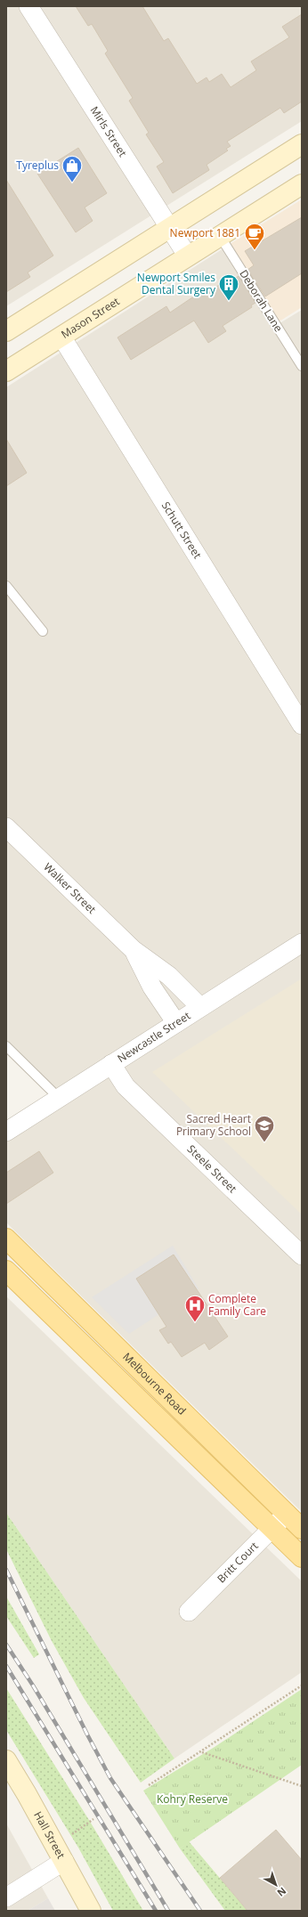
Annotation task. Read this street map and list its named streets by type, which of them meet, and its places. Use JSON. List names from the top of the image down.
{
  "streets": {
    "main road": ["Melbourne Road"],
    "street": [
      "Mirls Street",
      "Mason Street",
      "Schutt Street",
      "Walker Street",
      "Newcastle Street",
      "Steele Street",
      "Britt Court",
      "Hall Street"
    ],
    "lane": ["Deborah Lane"]
  },
  "crossings": [
    ["Mirls Street", "Mason Street"],
    ["Deborah Lane", "Mason Street"],
    ["Mason Street", "Schutt Street"],
    ["Walker Street", "Newcastle Street"],
    ["Newcastle Street", "Steele Street"],
    ["Melbourne Road", "Britt Court"]
  ],
  "parks": ["Kohry Reserve"],
  "places": {
    "shop": ["Tyreplus"],
    "cafe": ["Newport 1881"],
    "building": ["Newport Smiles Dental Surgery"],
    "school or university": ["Sacred Heart Primary School"],
    "hospital": ["Complete Family Care"]
  },
  "north": "bottom right"
}
